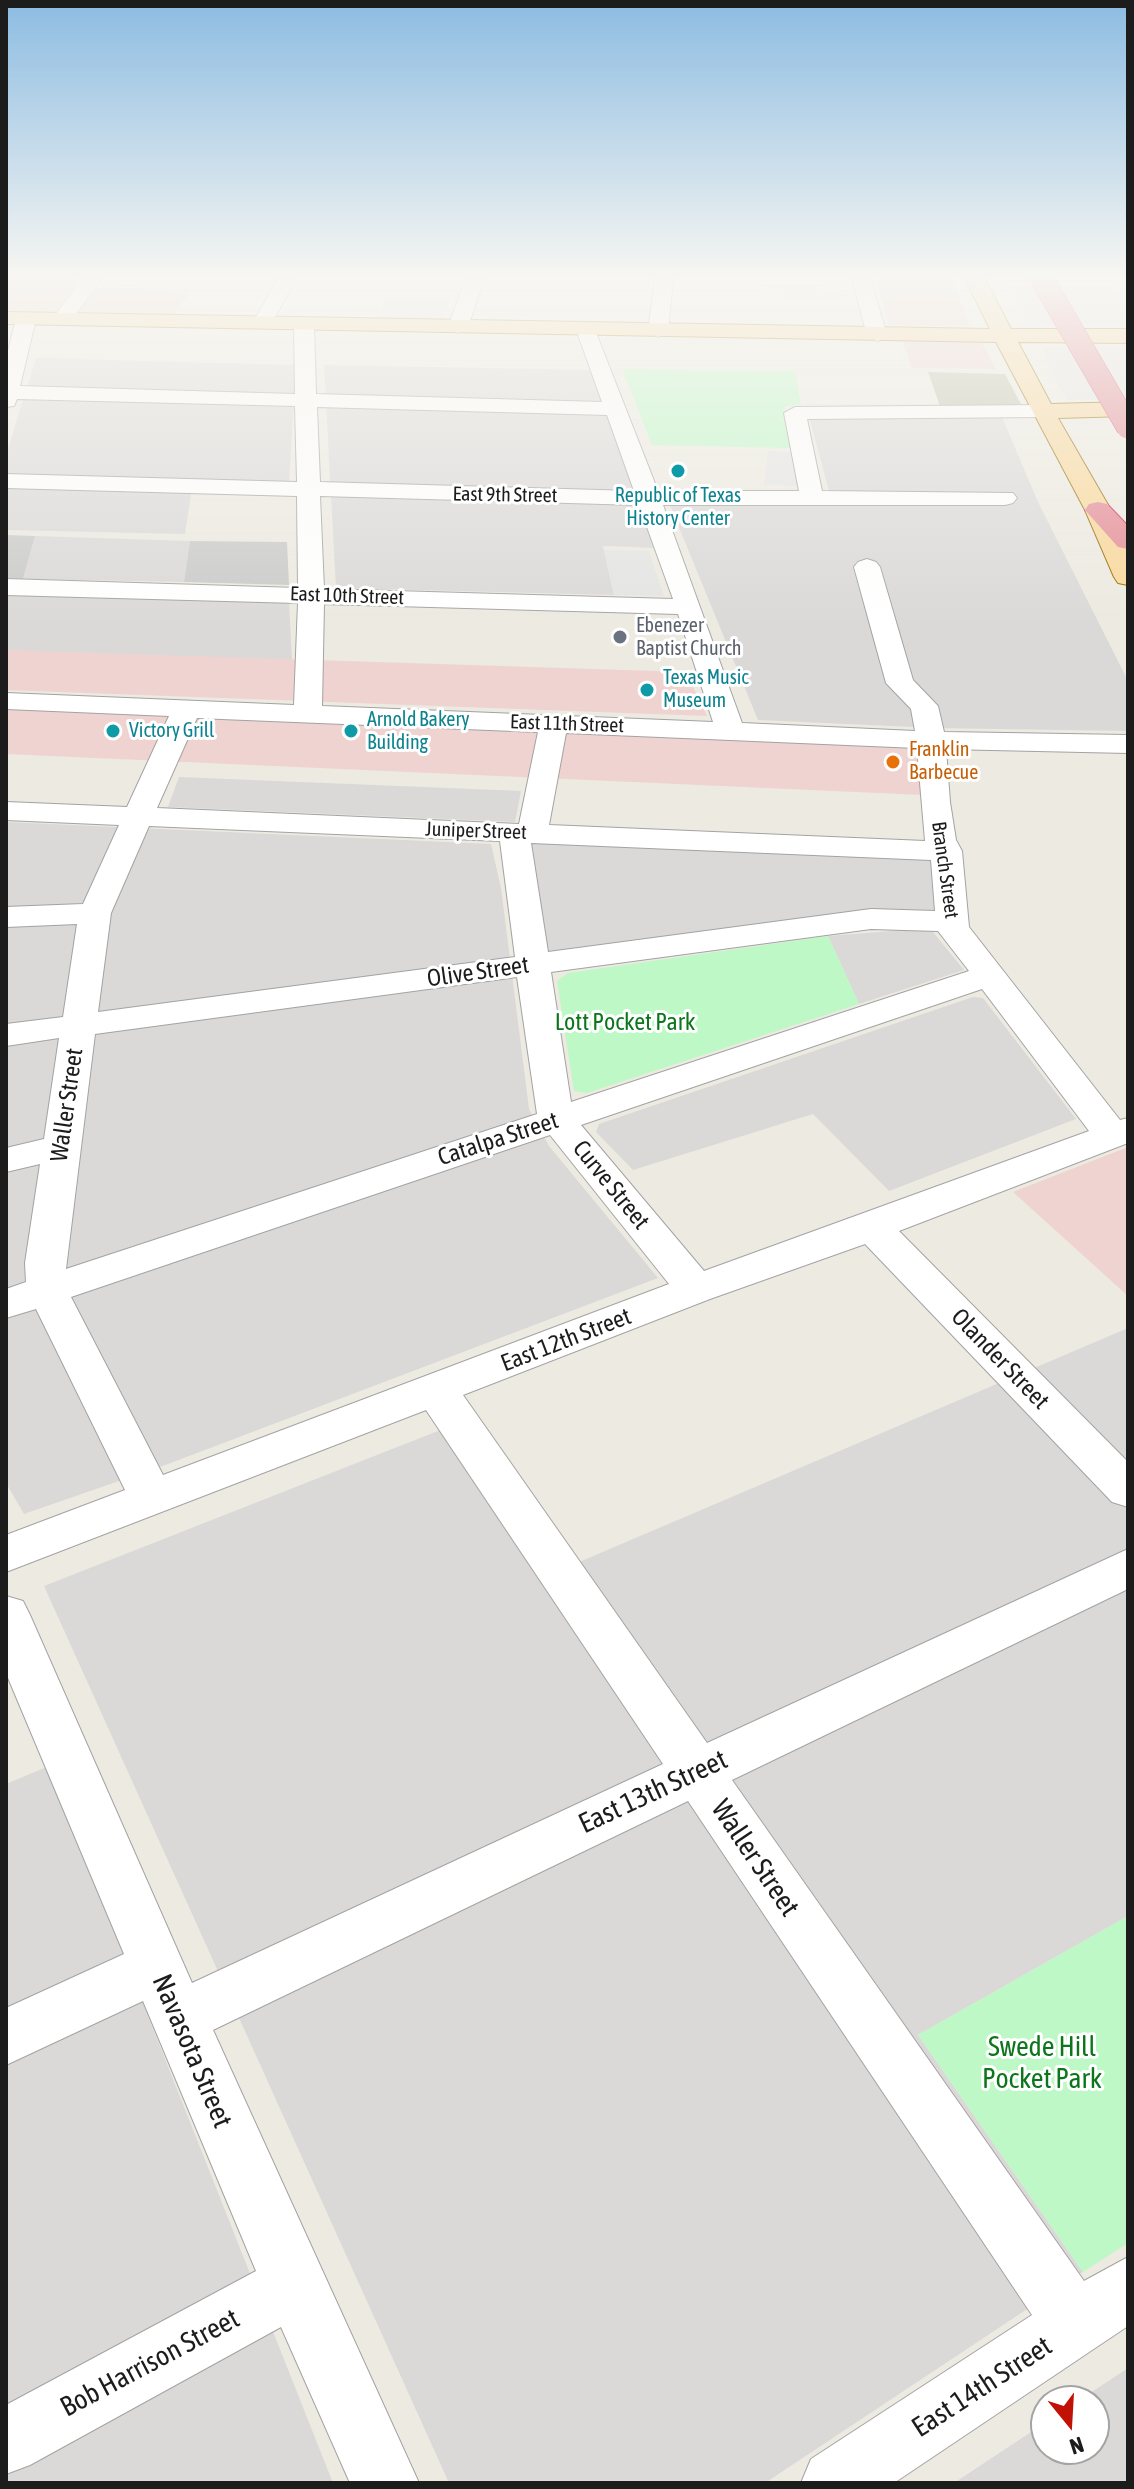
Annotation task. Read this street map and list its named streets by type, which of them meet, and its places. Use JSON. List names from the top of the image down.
{
  "streets": {
    "street": [
      "East 9th Street",
      "East 10th Street",
      "East 11th Street",
      "Juniper Street",
      "Branch Street",
      "Olive Street",
      "Waller Street",
      "Catalpa Street",
      "Curve Street",
      "East 12th Street",
      "Olander Street",
      "East 13th Street",
      "Navasota Street",
      "Bob Harrison Street",
      "East 14th Street"
    ]
  },
  "crossings": [
    ["East 11th Street", "Branch Street"],
    ["East 11th Street", "Waller Street"],
    ["East 11th Street", "Curve Street"],
    ["Juniper Street", "Branch Street"],
    ["Juniper Street", "Waller Street"],
    ["Juniper Street", "Curve Street"],
    ["Branch Street", "Olive Street"],
    ["Branch Street", "Catalpa Street"],
    ["Branch Street", "East 12th Street"],
    ["Olive Street", "Waller Street"],
    ["Olive Street", "Curve Street"],
    ["Waller Street", "Catalpa Street"],
    ["Waller Street", "East 12th Street"],
    ["Waller Street", "East 13th Street"],
    ["Waller Street", "East 14th Street"],
    ["Catalpa Street", "Curve Street"],
    ["Curve Street", "East 12th Street"],
    ["East 12th Street", "Olander Street"],
    ["East 13th Street", "Navasota Street"],
    ["Navasota Street", "Bob Harrison Street"]
  ],
  "parks": ["Lott Pocket Park", "Swede Hill Pocket Park"],
  "places": [
    "Republic of Texas History Center",
    "Ebenezer Baptist Church",
    "Texas Music Museum",
    "Victory Grill",
    "Arnold Bakery Building",
    "Franklin Barbecue"
  ],
  "north": "bottom"
}
